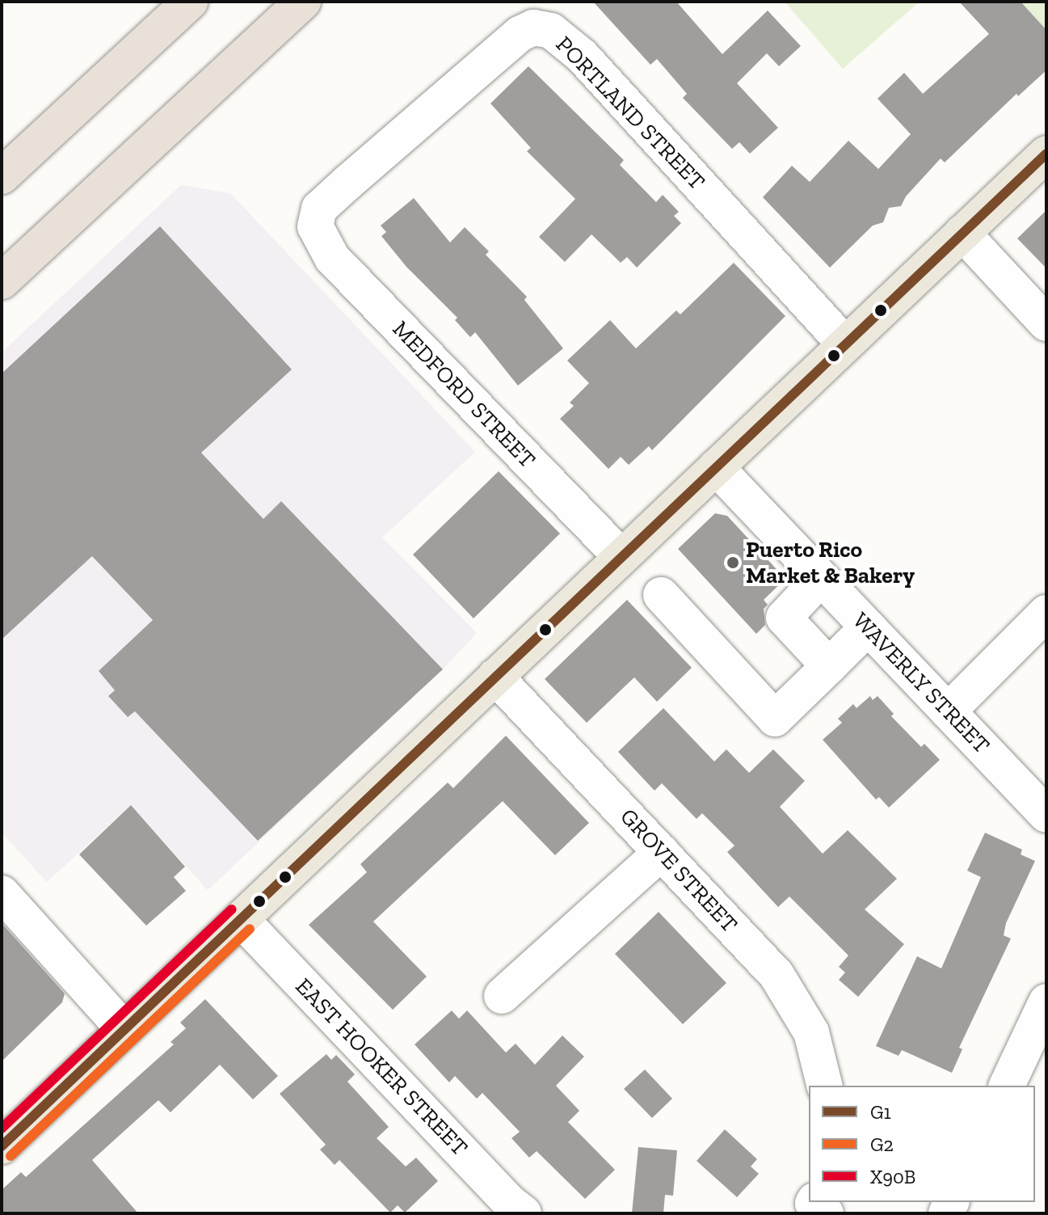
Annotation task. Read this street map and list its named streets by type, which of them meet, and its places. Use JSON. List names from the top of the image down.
{
  "streets": {
    "street": [
      "PORTLAND STREET",
      "MEDFORD STREET",
      "WAVERLY STREET",
      "GROVE STREET",
      "EAST HOOKER STREET"
    ]
  },
  "crossings": [
    ["PORTLAND STREET", "MEDFORD STREET"]
  ],
  "places": ["Puerto Rico Market & Bakery"],
  "lines": ["transit line G1", "transit line X90B", "transit line G2"],
  "legend": ["G1", "G2", "X90B"]
}
